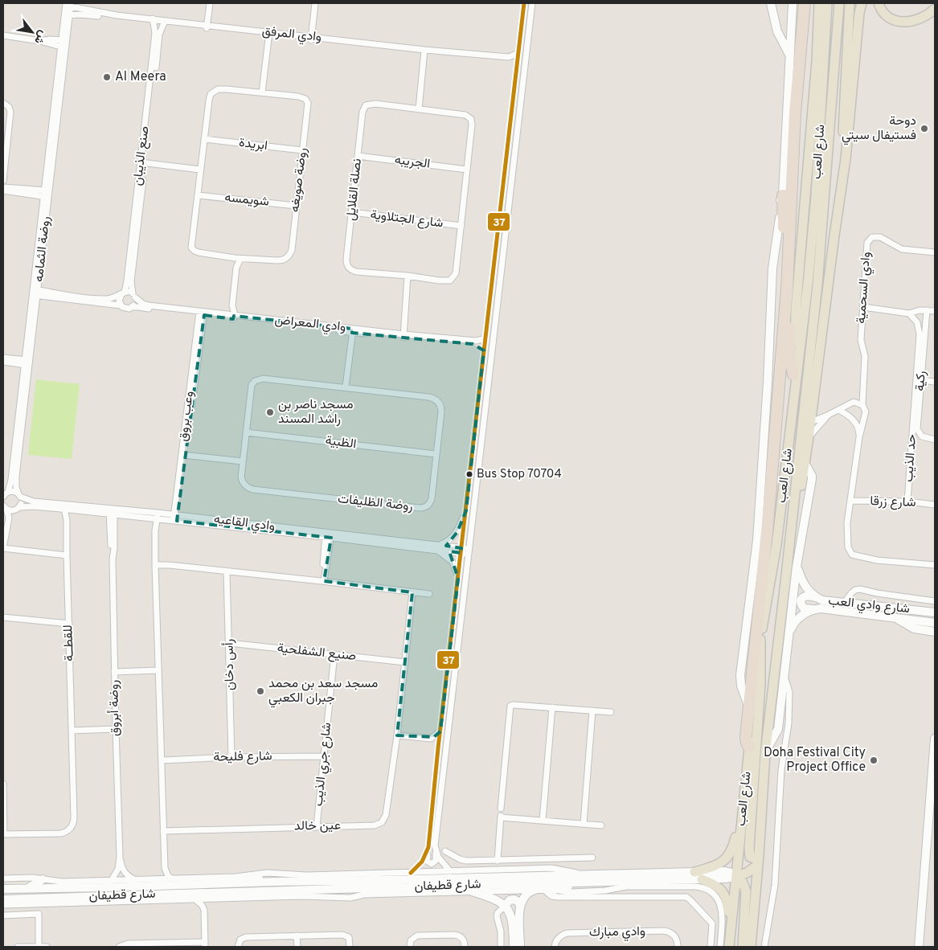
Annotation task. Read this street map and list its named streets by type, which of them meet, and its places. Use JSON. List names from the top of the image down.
{
  "streets": {
    "main road": ["شارع العب"],
    "street": [
      "وادي المرفق",
      "ابريدة",
      "صنع الذيبان",
      "الجريبه",
      "روضة صويغه",
      "نصلة القلايل",
      "شويمسه",
      "شارع الجتلاوية",
      "روضة الثمامه",
      "وادي السحمية",
      "وادي المعراض",
      "ركية",
      "وعب بروق",
      "الظبية",
      "حد الذيب",
      "شارع زرقا",
      "روضة الظليفات",
      "وادي القاعيه",
      "شارع وادي العب",
      "للقطــة",
      "صنيع الشفلحية",
      "رأس دخان",
      "روضة أبروق",
      "شارع فليحة",
      "شارع جري الذيب",
      "عين خالد",
      "شارع قطيفان",
      "وادي مبارك"
    ]
  },
  "crossings": [
    ["وادي المرفق", "صنع الذيبان"],
    ["وادي المرفق", "روضة الثمامه"],
    ["ابريدة", "روضة صويغه"],
    ["شارع العب", "شارع وادي العب"],
    ["شارع العب", "شارع قطيفان"],
    ["صنع الذيبان", "وادي المعراض"],
    ["الجريبه", "نصلة القلايل"],
    ["روضة صويغه", "شويمسه"],
    ["نصلة القلايل", "شارع الجتلاوية"],
    ["روضة الثمامه", "وادي المعراض"],
    ["روضة الثمامه", "وادي القاعيه"],
    ["وادي السحمية", "شارع زرقا"],
    ["وادي المعراض", "وعب بروق"],
    ["ركية", "حد الذيب"],
    ["وعب بروق", "وادي القاعيه"],
    ["الظبية", "روضة الظليفات"],
    ["حد الذيب", "شارع زرقا"],
    ["وادي القاعيه", "للقطــة"],
    ["وادي القاعيه", "روضة أبروق"],
    ["صنيع الشفلحية", "رأس دخان"],
    ["صنيع الشفلحية", "شارع جري الذيب"],
    ["صنيع الشفلحية", "عين خالد"],
    ["رأس دخان", "شارع فليحة"],
    ["روضة أبروق", "شارع قطيفان"],
    ["شارع فليحة", "شارع جري الذيب"],
    ["شارع جري الذيب", "عين خالد"]
  ],
  "places": [
    "Al Meera",
    "دوحة فستيفال سيتي",
    "مسجد ناصر بن راشد المسند",
    "Bus Stop 70704",
    "مسجد سعد بن محمد جبران الكعبي",
    "Doha Festival City Project Office"
  ],
  "lines": ["transit line 37"],
  "north": "bottom right"
}
